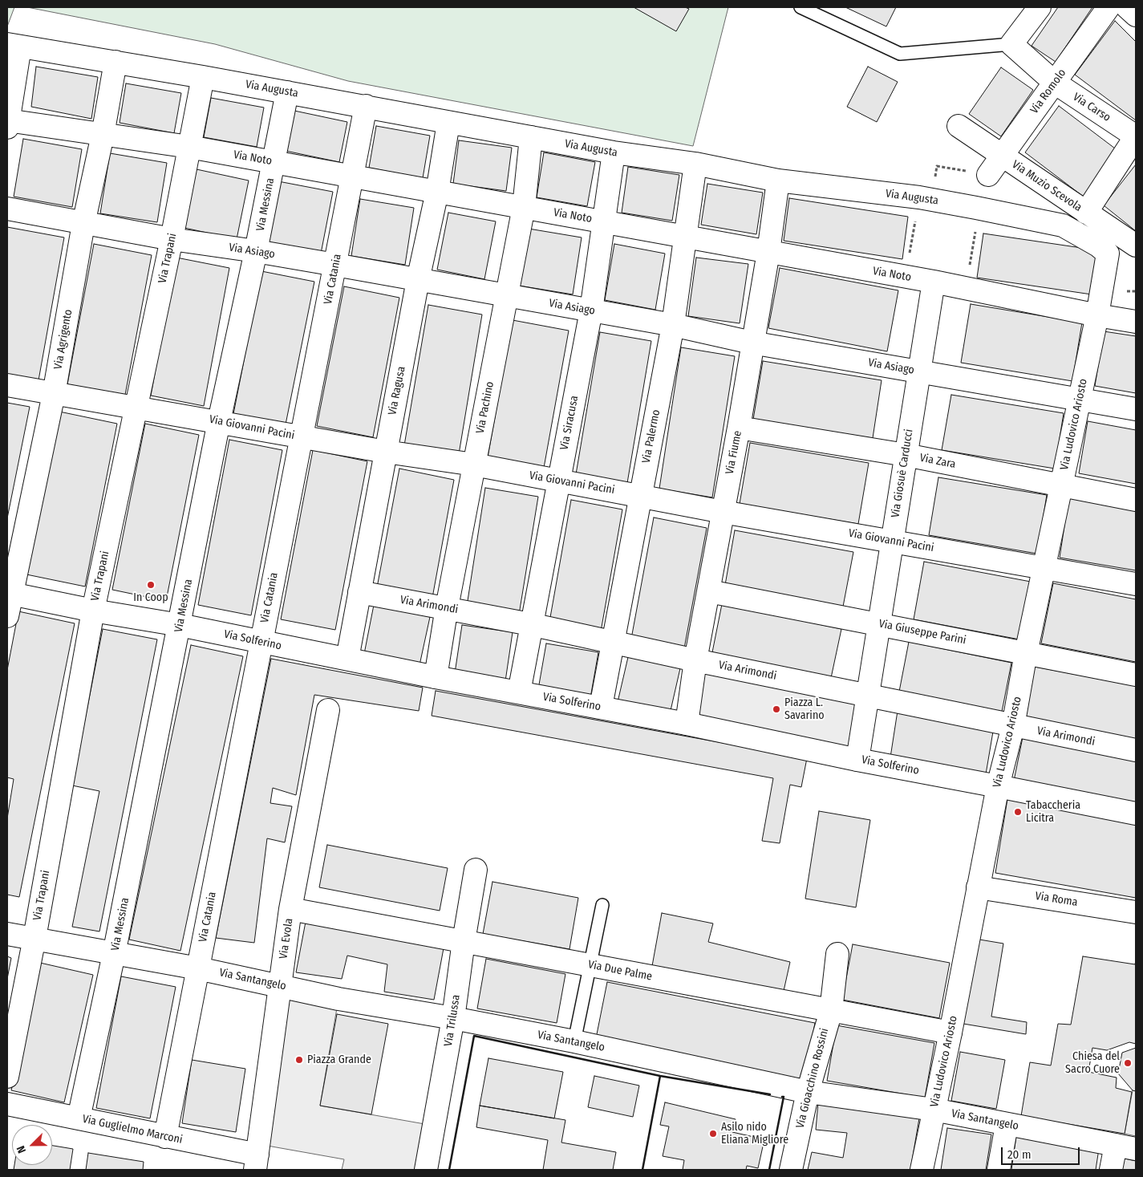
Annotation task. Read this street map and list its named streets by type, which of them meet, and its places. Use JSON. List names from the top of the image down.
{
  "streets": {
    "street": [
      "Via Augusta",
      "Via Romolo",
      "Via Carso",
      "Via Noto",
      "Via Muzio Scevola",
      "Via Messina",
      "Via Asiago",
      "Via Trapani",
      "Via Catania",
      "Via Agrigento",
      "Via Ragusa",
      "Via Pachino",
      "Via Siracusa",
      "Via Ludovico Ariosto",
      "Via Giovanni Pacini",
      "Via Palermo",
      "Via Fiume",
      "Via Zara",
      "Via Giosuè Carducci",
      "Via Arimondi",
      "Via Giuseppe Parini",
      "Via Solferino",
      "Via Roma",
      "Via Evola",
      "Via Due Palme",
      "Via Santangelo",
      "Via Trilussa",
      "Via Gioacchino Rossini",
      "Via Guglielmo Marconi"
    ]
  },
  "crossings": [
    ["Via Augusta", "Via Noto"],
    ["Via Augusta", "Via Messina"],
    ["Via Augusta", "Via Trapani"],
    ["Via Augusta", "Via Catania"],
    ["Via Augusta", "Via Agrigento"],
    ["Via Augusta", "Via Ragusa"],
    ["Via Augusta", "Via Pachino"],
    ["Via Augusta", "Via Siracusa"],
    ["Via Augusta", "Via Ludovico Ariosto"],
    ["Via Augusta", "Via Palermo"],
    ["Via Augusta", "Via Fiume"],
    ["Via Romolo", "Via Carso"],
    ["Via Romolo", "Via Muzio Scevola"],
    ["Via Noto", "Via Messina"],
    ["Via Noto", "Via Trapani"],
    ["Via Noto", "Via Catania"],
    ["Via Noto", "Via Agrigento"],
    ["Via Noto", "Via Ragusa"],
    ["Via Noto", "Via Pachino"],
    ["Via Noto", "Via Siracusa"],
    ["Via Noto", "Via Ludovico Ariosto"],
    ["Via Noto", "Via Palermo"],
    ["Via Noto", "Via Fiume"],
    ["Via Noto", "Via Giosuè Carducci"],
    ["Via Messina", "Via Asiago"],
    ["Via Messina", "Via Giovanni Pacini"],
    ["Via Messina", "Via Solferino"],
    ["Via Messina", "Via Santangelo"],
    ["Via Messina", "Via Guglielmo Marconi"],
    ["Via Asiago", "Via Trapani"],
    ["Via Asiago", "Via Catania"],
    ["Via Asiago", "Via Agrigento"],
    ["Via Asiago", "Via Ragusa"],
    ["Via Asiago", "Via Pachino"],
    ["Via Asiago", "Via Siracusa"],
    ["Via Asiago", "Via Ludovico Ariosto"],
    ["Via Asiago", "Via Palermo"],
    ["Via Asiago", "Via Fiume"],
    ["Via Asiago", "Via Giosuè Carducci"],
    ["Via Trapani", "Via Giovanni Pacini"],
    ["Via Trapani", "Via Solferino"],
    ["Via Trapani", "Via Santangelo"],
    ["Via Catania", "Via Giovanni Pacini"],
    ["Via Catania", "Via Solferino"],
    ["Via Catania", "Via Santangelo"],
    ["Via Catania", "Via Guglielmo Marconi"],
    ["Via Agrigento", "Via Giovanni Pacini"],
    ["Via Agrigento", "Via Solferino"],
    ["Via Ragusa", "Via Giovanni Pacini"],
    ["Via Ragusa", "Via Arimondi"],
    ["Via Ragusa", "Via Solferino"],
    ["Via Pachino", "Via Giovanni Pacini"],
    ["Via Pachino", "Via Arimondi"],
    ["Via Pachino", "Via Solferino"],
    ["Via Siracusa", "Via Giovanni Pacini"],
    ["Via Siracusa", "Via Arimondi"],
    ["Via Siracusa", "Via Solferino"],
    ["Via Ludovico Ariosto", "Via Giovanni Pacini"],
    ["Via Ludovico Ariosto", "Via Zara"],
    ["Via Ludovico Ariosto", "Via Arimondi"],
    ["Via Ludovico Ariosto", "Via Giuseppe Parini"],
    ["Via Ludovico Ariosto", "Via Solferino"],
    ["Via Ludovico Ariosto", "Via Roma"],
    ["Via Ludovico Ariosto", "Via Due Palme"],
    ["Via Ludovico Ariosto", "Via Santangelo"],
    ["Via Giovanni Pacini", "Via Palermo"],
    ["Via Giovanni Pacini", "Via Fiume"],
    ["Via Giovanni Pacini", "Via Giosuè Carducci"],
    ["Via Palermo", "Via Arimondi"],
    ["Via Palermo", "Via Solferino"],
    ["Via Fiume", "Via Zara"],
    ["Via Fiume", "Via Arimondi"],
    ["Via Fiume", "Via Giuseppe Parini"],
    ["Via Fiume", "Via Solferino"],
    ["Via Zara", "Via Giosuè Carducci"],
    ["Via Giosuè Carducci", "Via Arimondi"],
    ["Via Giosuè Carducci", "Via Giuseppe Parini"],
    ["Via Giosuè Carducci", "Via Solferino"],
    ["Via Evola", "Via Due Palme"],
    ["Via Evola", "Via Santangelo"],
    ["Via Evola", "Via Guglielmo Marconi"],
    ["Via Due Palme", "Via Trilussa"],
    ["Via Due Palme", "Via Gioacchino Rossini"],
    ["Via Santangelo", "Via Trilussa"],
    ["Via Santangelo", "Via Gioacchino Rossini"]
  ],
  "places": [
    "In Coop",
    "Piazza L. Savarino",
    "Tabaccheria Licitra",
    "Piazza Grande",
    "Chiesa del Sacro Cuore",
    "Asilo nido Eliana Migliore"
  ],
  "scale_bar": "20 m",
  "north": "bottom left"
}
